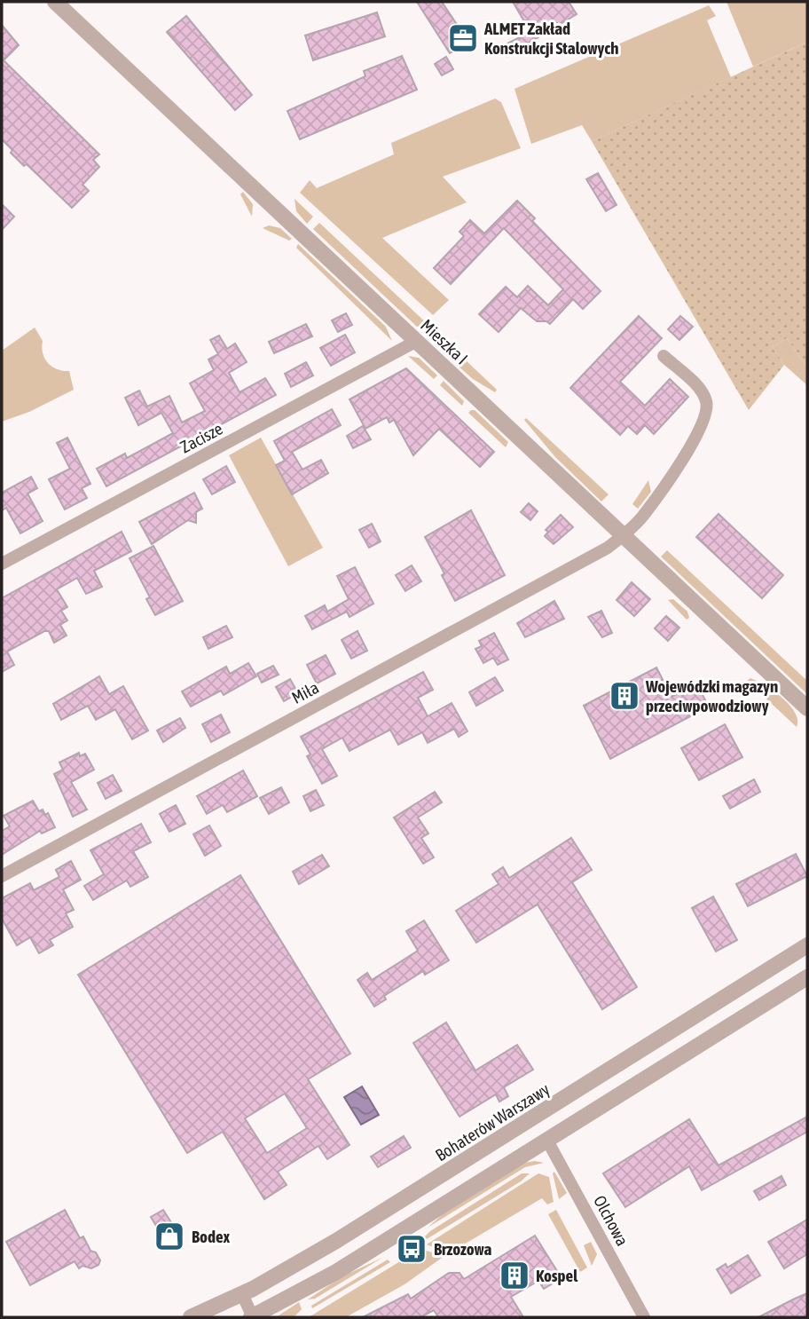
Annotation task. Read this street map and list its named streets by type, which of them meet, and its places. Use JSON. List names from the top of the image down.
{
  "streets": {
    "street": [
      "Mieszka I",
      "Zacisze",
      "Miła",
      "Bohaterów Warszawy",
      "Olchowa"
    ]
  },
  "crossings": [
    ["Mieszka I", "Zacisze"],
    ["Mieszka I", "Miła"]
  ],
  "places": {
    "office": ["ALMET Zakład Konstrukcji Stalowych"],
    "building": ["Wojewódzki magazyn przeciwpowodziowy", "Kospel"],
    "shop": ["Bodex"],
    "bus stop": ["Brzozowa"]
  }
}
